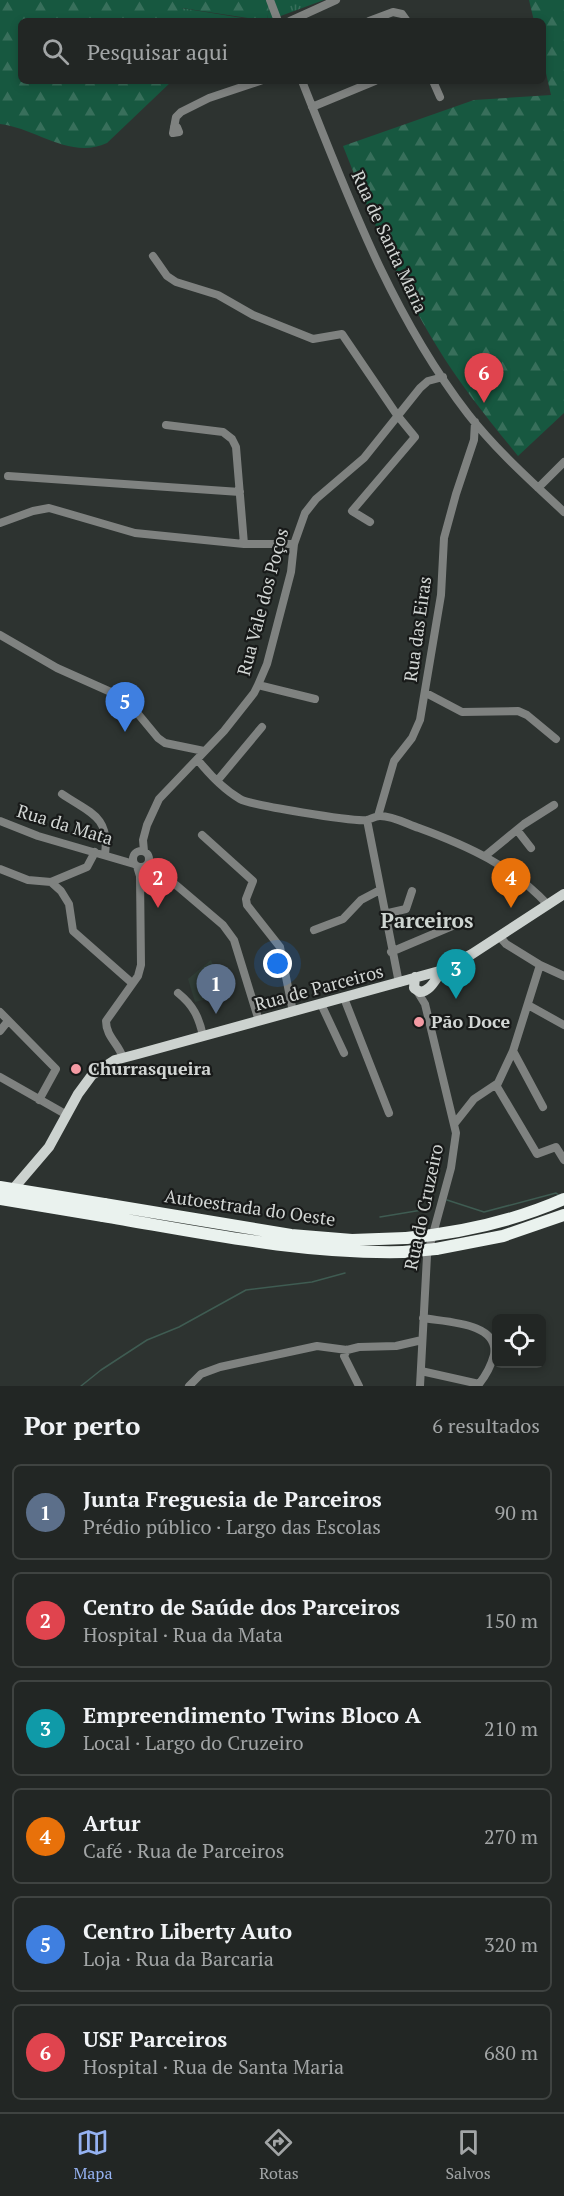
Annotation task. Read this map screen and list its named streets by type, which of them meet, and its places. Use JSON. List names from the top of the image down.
{
  "streets": {
    "highway": ["Autoestrada do Oeste"],
    "main road": ["Rua de Parceiros"],
    "street": [
      "Rua de Santa Maria",
      "Rua Vale dos Poços",
      "Rua das Eiras",
      "Rua da Mata",
      "Rua do Cruzeiro"
    ]
  },
  "crossings": [
    ["Rua de Santa Maria", "Rua Vale dos Poços"],
    ["Rua de Santa Maria", "Rua das Eiras"],
    ["Rua Vale dos Poços", "Rua da Mata"],
    ["Rua de Parceiros", "Rua do Cruzeiro"]
  ],
  "districts": ["Parceiros"],
  "places": ["Pão Doce", "Churrasqueira"],
  "page": {
    "search": "Pesquisar aqui",
    "pins": [
      "6",
      "5",
      "2",
      "4",
      "3",
      "1"
    ],
    "heading": ["Por perto", "6 resultados"],
    "list": [
      {
        "mark": "1",
        "name": "Junta Freguesia de Parceiros",
        "note": "Prédio público · Largo das Escolas",
        "value": "90 m"
      },
      {
        "mark": "2",
        "name": "Centro de Saúde dos Parceiros",
        "note": "Hospital · Rua da Mata",
        "value": "150 m"
      },
      {
        "mark": "3",
        "name": "Empreendimento Twins Bloco A",
        "note": "Local · Largo do Cruzeiro",
        "value": "210 m"
      },
      {
        "mark": "4",
        "name": "Artur",
        "note": "Café · Rua de Parceiros",
        "value": "270 m"
      },
      {
        "mark": "5",
        "name": "Centro Liberty Auto",
        "note": "Loja · Rua da Barcaria",
        "value": "320 m"
      },
      {
        "mark": "6",
        "name": "USF Parceiros",
        "note": "Hospital · Rua de Santa Maria",
        "value": "680 m"
      }
    ],
    "nav": ["Mapa", "Rotas", "Salvos"]
  }
}
